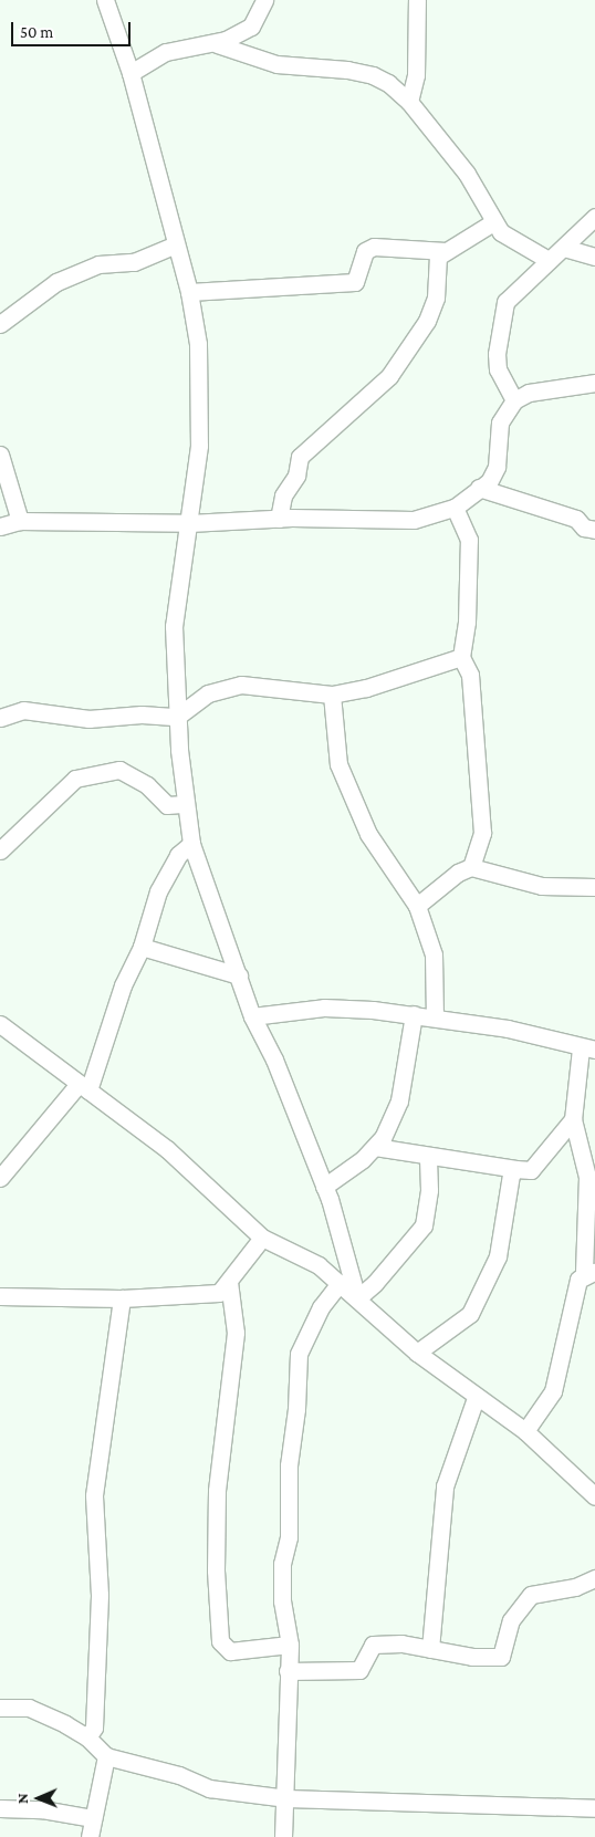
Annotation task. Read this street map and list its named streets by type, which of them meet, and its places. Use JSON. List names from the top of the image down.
{
  "scale_bar": "50 m",
  "north": "left"
}
